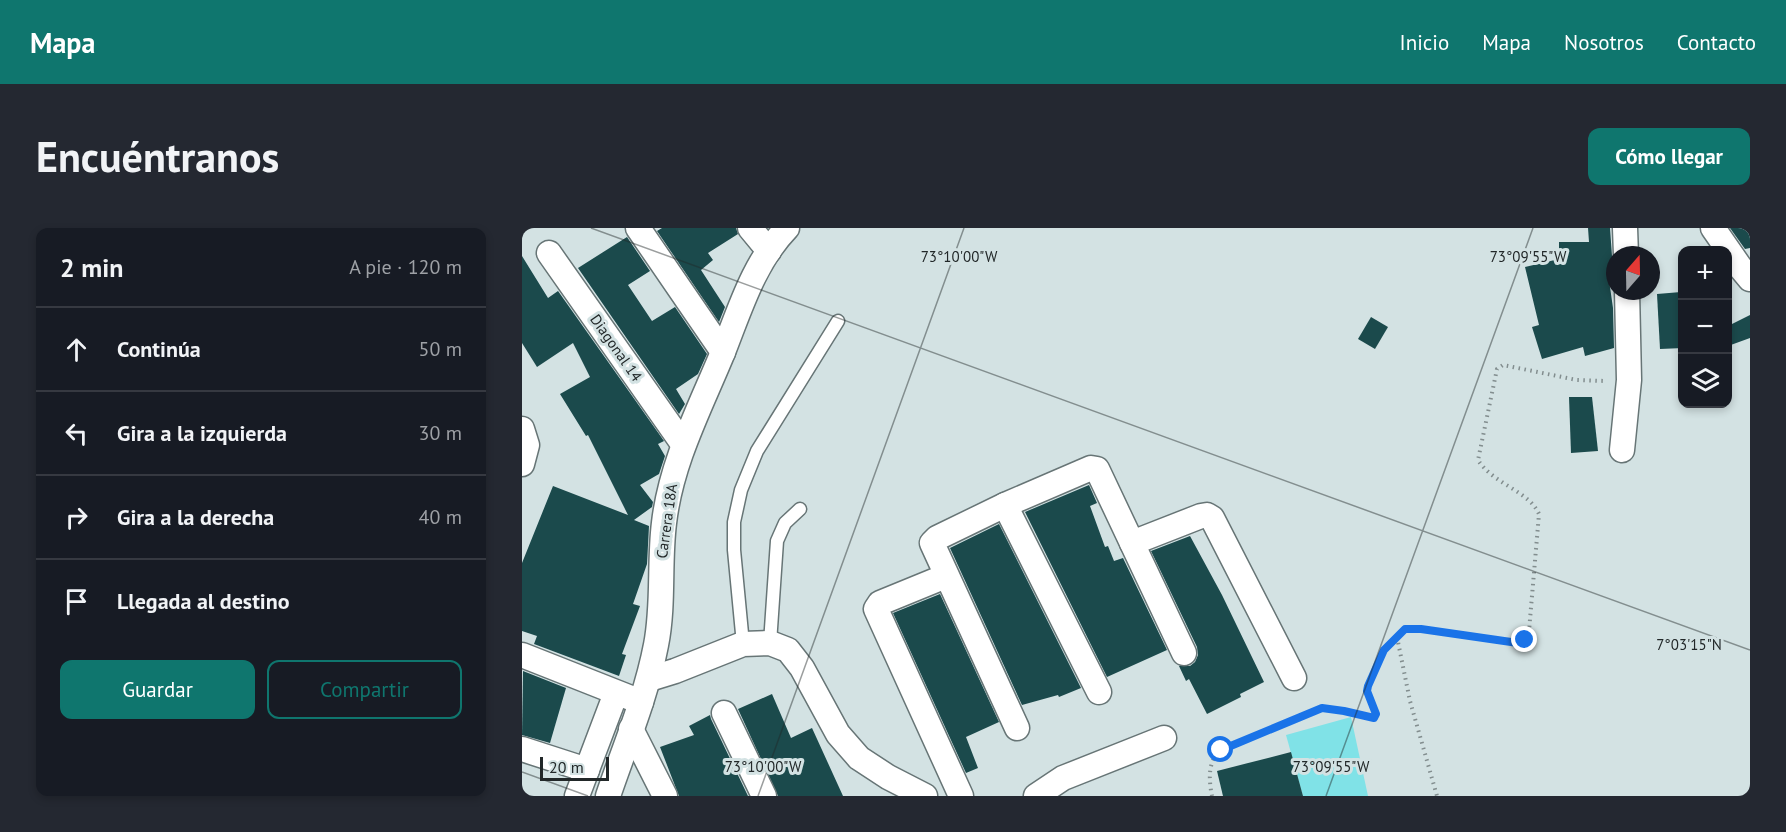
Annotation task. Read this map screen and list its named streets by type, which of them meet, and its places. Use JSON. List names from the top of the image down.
{
  "streets": {
    "street": ["Diagonal 14", "Carrera 18A"]
  },
  "crossings": [
    ["Diagonal 14", "Carrera 18A"]
  ],
  "scale_bar": "20 m",
  "north": "top",
  "page": {
    "header": "Mapa",
    "nav": [
      "Inicio",
      "Mapa",
      "Nosotros",
      "Contacto"
    ],
    "buttons": [
      "Cómo llegar",
      ["Guardar", "Compartir"]
    ],
    "title": "Encuéntranos",
    "heading": ["2 min", "A pie · 120 m"],
    "map_buttons": ["+", "−"],
    "list": [
      ["Continúa", "50 m"],
      ["Gira a la izquierda", "30 m"],
      ["Gira a la derecha", "40 m"],
      "Llegada al destino"
    ],
    "scale": "20 m"
  },
  "coordinates": ["73°09'55\"W", "73°10'00\"W", "7°03'15\"N"]
}
